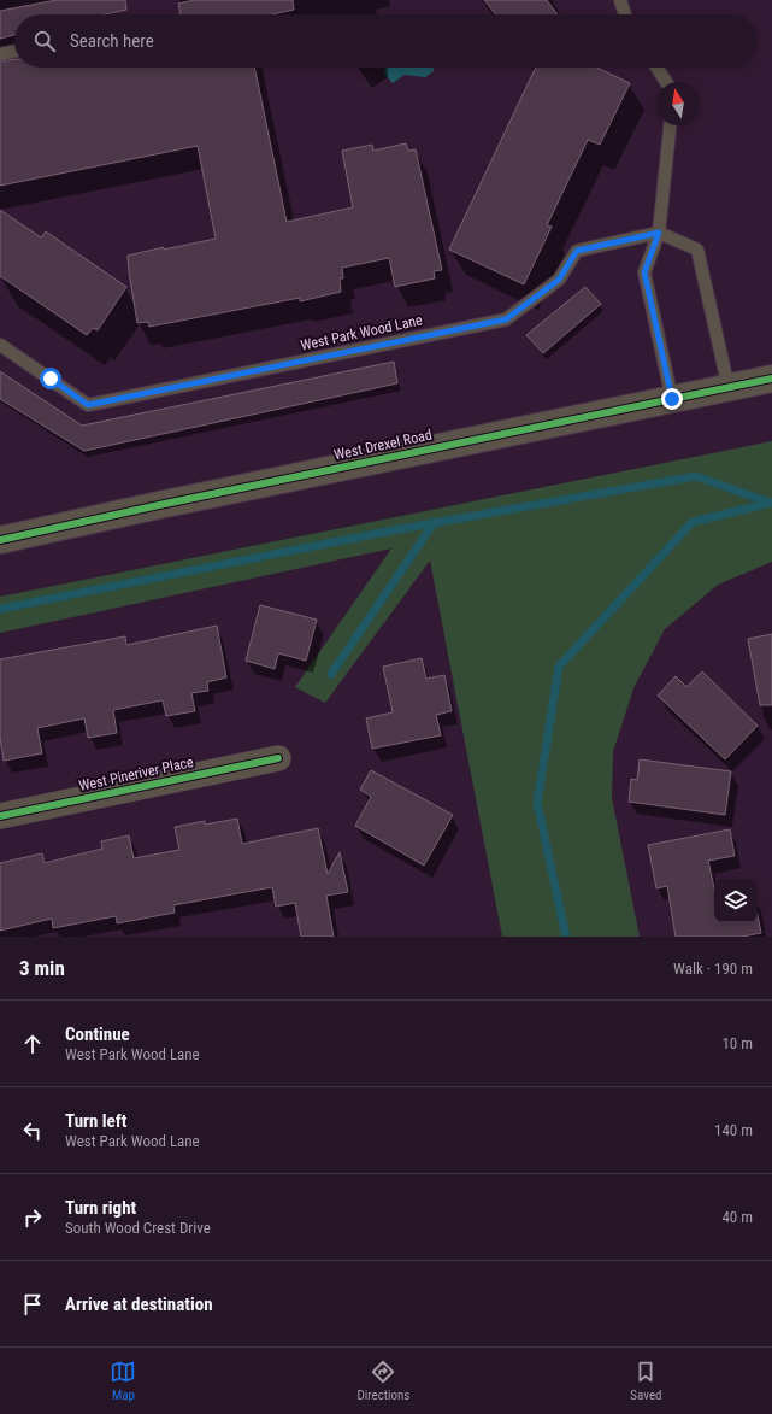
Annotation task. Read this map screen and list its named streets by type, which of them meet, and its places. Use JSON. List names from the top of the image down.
{
  "streets": {
    "street": ["West Drexel Road", "West Pineriver Place"],
    "lane": ["West Park Wood Lane"]
  },
  "north": "top",
  "page": {
    "search": "Search here",
    "heading": ["3 min", "Walk · 190 m"],
    "list": [
      ["Continue", "West Park Wood Lane", "10 m"],
      ["Turn left", "West Park Wood Lane", "140 m"],
      ["Turn right", "South Wood Crest Drive", "40 m"],
      "Arrive at destination"
    ],
    "nav": ["Map", "Directions", "Saved"]
  }
}
